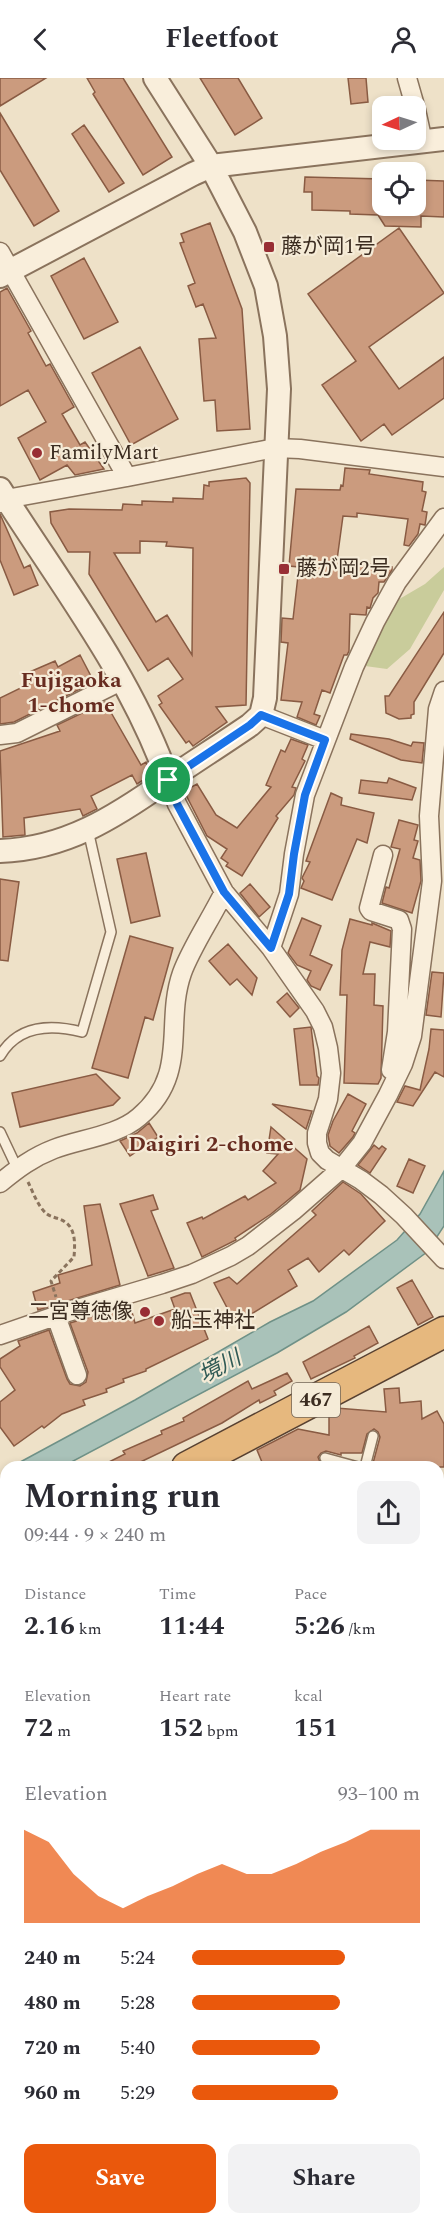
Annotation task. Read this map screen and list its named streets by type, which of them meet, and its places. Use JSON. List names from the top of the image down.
{
  "streets": {
    "highway": ["467"]
  },
  "districts": ["Fujigaoka 1-chome", "Daigiri 2-chome"],
  "water": ["境川"],
  "places": {
    "transit": ["藤が岡1号", "藤が岡2号"],
    "other": ["FamilyMart", "二宮尊徳像", "船玉神社"]
  },
  "north": "left",
  "page": {
    "header": "Fleetfoot",
    "heading": ["Morning run", "09:44 · 9 × 240 m"],
    "stats": [
      ["Distance", "2.16 km"],
      ["Time", "11:44"],
      ["Pace", "5:26 /km"],
      ["Elevation", "72 m"],
      ["Heart rate", "152 bpm"],
      ["kcal", "151"]
    ],
    "chart": ["Elevation", "93–100 m"],
    "list": [
      {
        "name": "240 m",
        "note": "5:24"
      },
      {
        "name": "480 m",
        "note": "5:28"
      },
      {
        "name": "720 m",
        "note": "5:40"
      },
      {
        "name": "960 m",
        "note": "5:29"
      }
    ],
    "buttons": ["Save", "Share"]
  }
}
